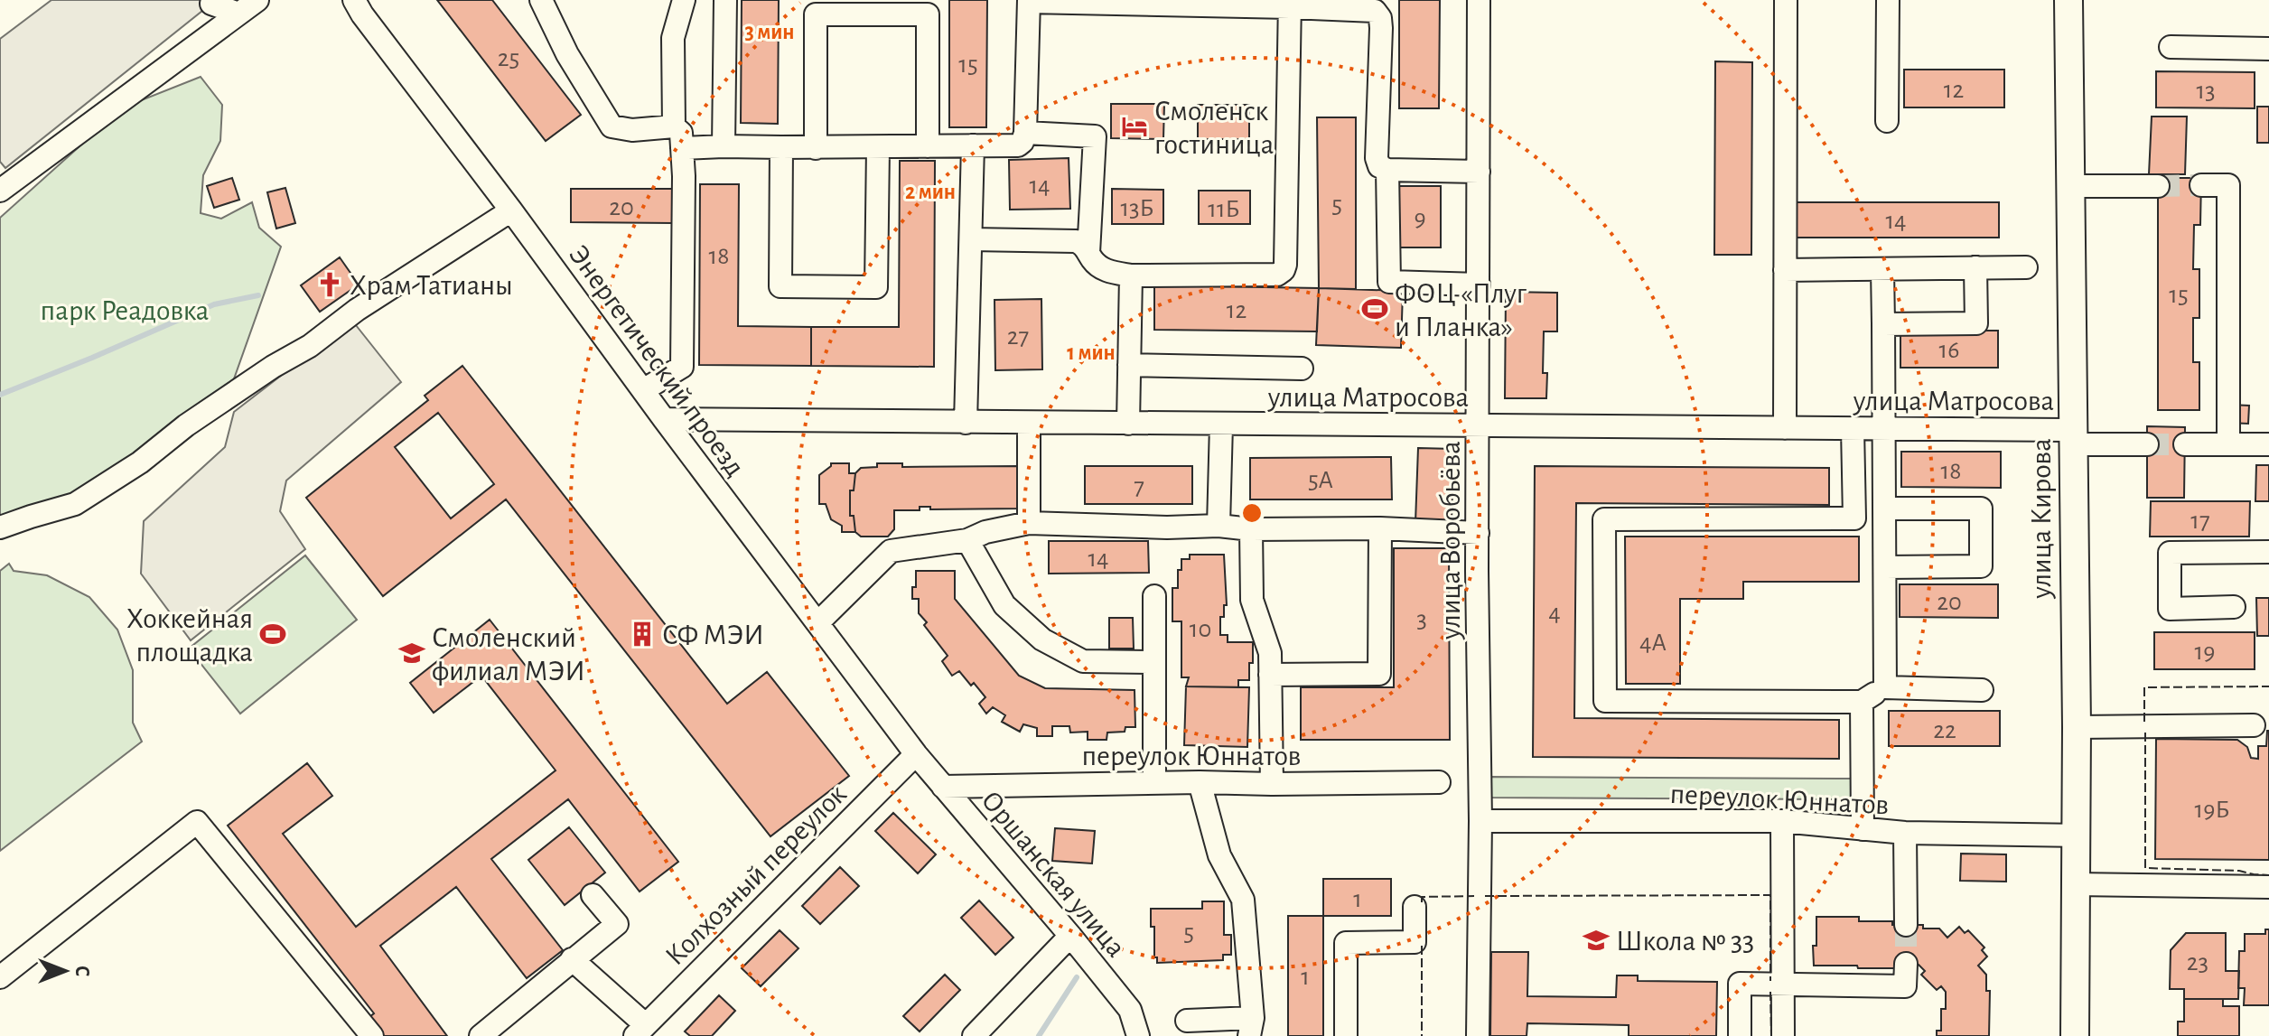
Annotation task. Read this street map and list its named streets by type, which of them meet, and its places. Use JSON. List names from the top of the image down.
{
  "streets": {
    "main road": ["улица Кирова"],
    "street": [
      "Энергетический проезд",
      "улица Матросова",
      "улица Воробьёва",
      "переулок Юннатов",
      "Оршанская улица",
      "Колхозный переулок"
    ]
  },
  "crossings": [
    ["Энергетический проезд", "улица Матросова"],
    ["Энергетический проезд", "Оршанская улица"],
    ["Энергетический проезд", "Колхозный переулок"],
    ["улица Матросова", "улица Кирова"],
    ["улица Матросова", "улица Воробьёва"],
    ["улица Кирова", "переулок Юннатов"],
    ["улица Воробьёва", "переулок Юннатов"],
    ["переулок Юннатов", "Оршанская улица"],
    ["Оршанская улица", "Колхозный переулок"]
  ],
  "parks": ["парк Реадовка"],
  "places": {
    "hotel": ["Смоленск гостиница"],
    "church": ["Храм Татианы"],
    "sports": ["ФОЦ «Плуг и Планка»", "Хоккейная площадка"],
    "building": ["СФ МЭИ"],
    "school or university": ["Смоленский филиал МЭИ", "Школа № 33"]
  },
  "house_numbers": [
    "25",
    "15",
    "12",
    "13",
    "14",
    "5",
    "20",
    "13Б",
    "11Б",
    "9",
    "14",
    "18",
    "15",
    "12",
    "27",
    "16",
    "18",
    "5А",
    "7",
    "17",
    "14",
    "20",
    "4",
    "3",
    "10",
    "4А",
    "19",
    "22",
    "19Б",
    "1",
    "5",
    "23",
    "1"
  ],
  "north": "right",
  "rings": ["3 мин", "2 мин", "1 мин"]
}
